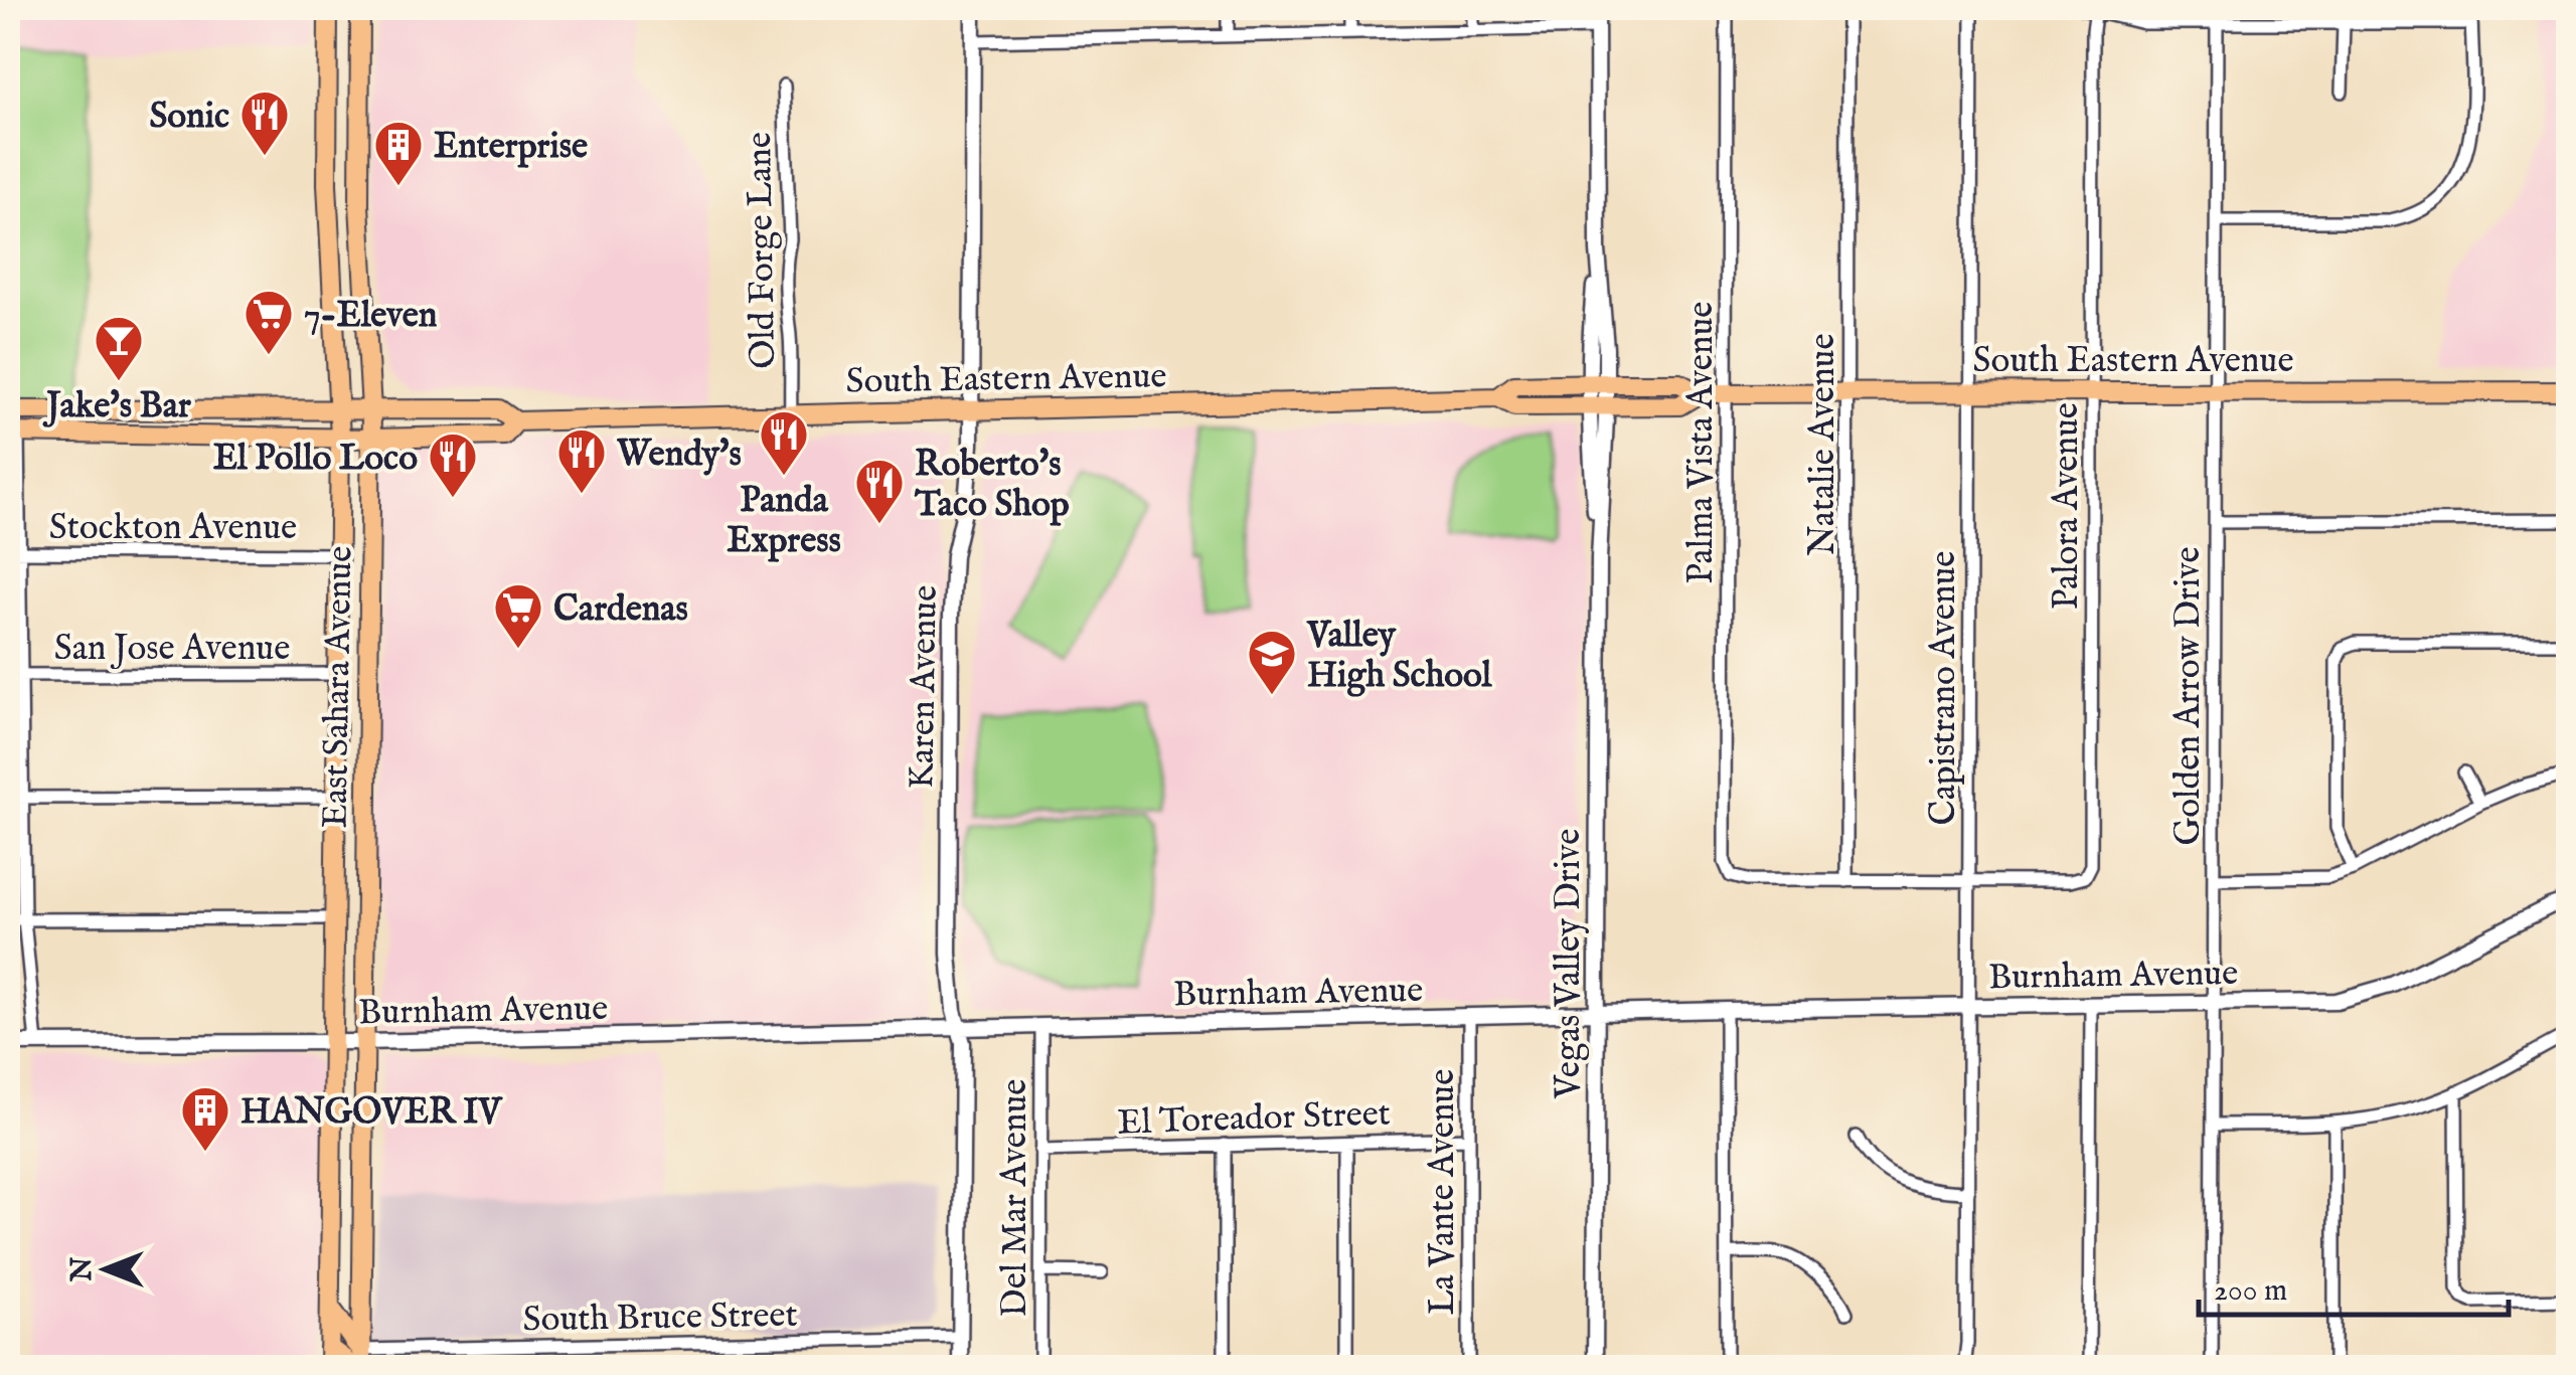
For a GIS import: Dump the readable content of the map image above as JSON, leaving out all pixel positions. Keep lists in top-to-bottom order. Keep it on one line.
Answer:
{"streets":{"main road":["South Eastern Avenue","East Sahara Avenue"],"street":["Old Forge Lane","Palma Vista Avenue","Natalie Avenue","Palora Avenue","Stockton Avenue","San Jose Avenue","Karen Avenue","Capistrano Avenue","Golden Arrow Drive","Vegas Valley Drive","Burnham Avenue","El Toreador Street","La Vante Avenue","Del Mar Avenue","South Bruce Street"]},"crossings":[["Old Forge Lane","South Eastern Avenue"],["South Eastern Avenue","Palma Vista Avenue"],["South Eastern Avenue","Natalie Avenue"],["South Eastern Avenue","Palora Avenue"],["South Eastern Avenue","East Sahara Avenue"],["South Eastern Avenue","Karen Avenue"],["South Eastern Avenue","Capistrano Avenue"],["South Eastern Avenue","Golden Arrow Drive"],["South Eastern Avenue","Vegas Valley Drive"],["Palma Vista Avenue","Natalie Avenue"],["Palora Avenue","Capistrano Avenue"],["Stockton Avenue","East Sahara Avenue"],["San Jose Avenue","East Sahara Avenue"],["East Sahara Avenue","Burnham Avenue"],["East Sahara Avenue","South Bruce Street"],["Karen Avenue","Burnham Avenue"],["Karen Avenue","South Bruce Street"],["Capistrano Avenue","Burnham Avenue"],["Golden Arrow Drive","Burnham Avenue"],["Vegas Valley Drive","Burnham Avenue"],["Burnham Avenue","La Vante Avenue"],["Burnham Avenue","Del Mar Avenue"],["El Toreador Street","La Vante Avenue"],["El Toreador Street","Del Mar Avenue"]],"places":{"restaurant":["Sonic","Panda Express","Wendy's","El Pollo Loco","Roberto's Taco Shop"],"building":["Enterprise","HANGOVER IV"],"supermarket":["7-Eleven","Cardenas"],"bar":["Jake's Bar"],"school or university":["Valley High School"]},"scale_bar":"200 m","north":"left"}
